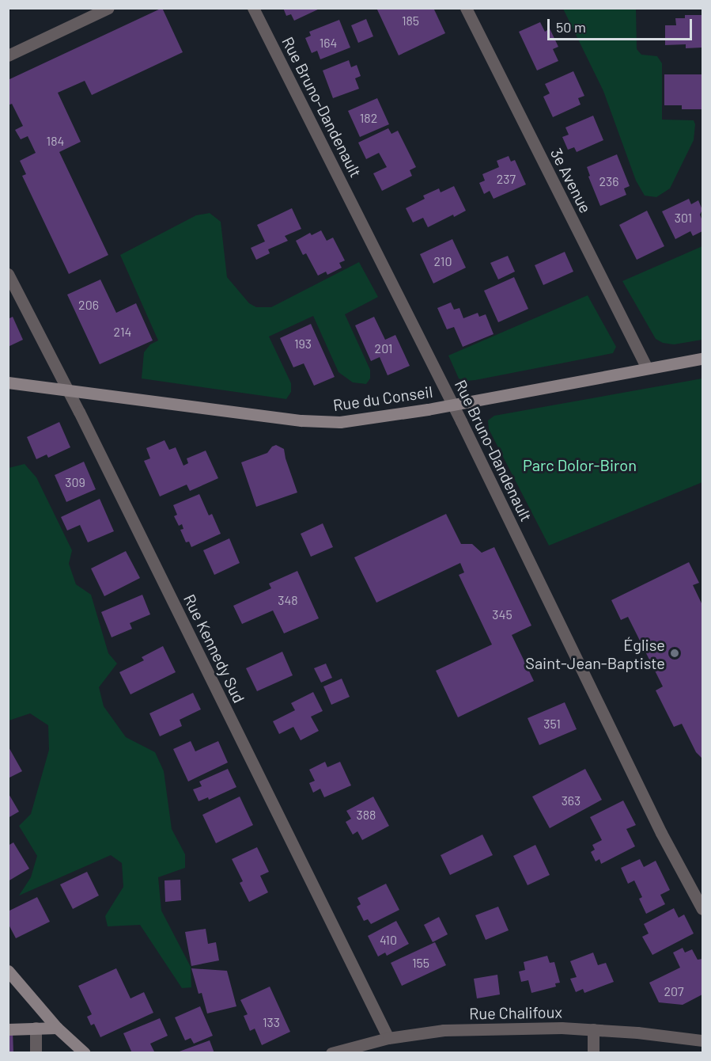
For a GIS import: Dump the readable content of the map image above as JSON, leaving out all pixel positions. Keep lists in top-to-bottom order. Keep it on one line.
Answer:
{"streets":{"street":["Rue Bruno-Dandenault","3e Avenue","Rue du Conseil","Rue Kennedy Sud","Rue Chalifoux"]},"crossings":[["Rue Bruno-Dandenault","Rue du Conseil"],["3e Avenue","Rue du Conseil"],["Rue du Conseil","Rue Kennedy Sud"],["Rue Kennedy Sud","Rue Chalifoux"]],"parks":["Parc Dolor-Biron"],"places":["Église Saint-Jean-Baptiste"],"house_numbers":["185","164","182","184","237","236","301","210","206","214","193","201","309","348","345","351","363","388","410","155","207","133"],"scale_bar":"50 m"}
